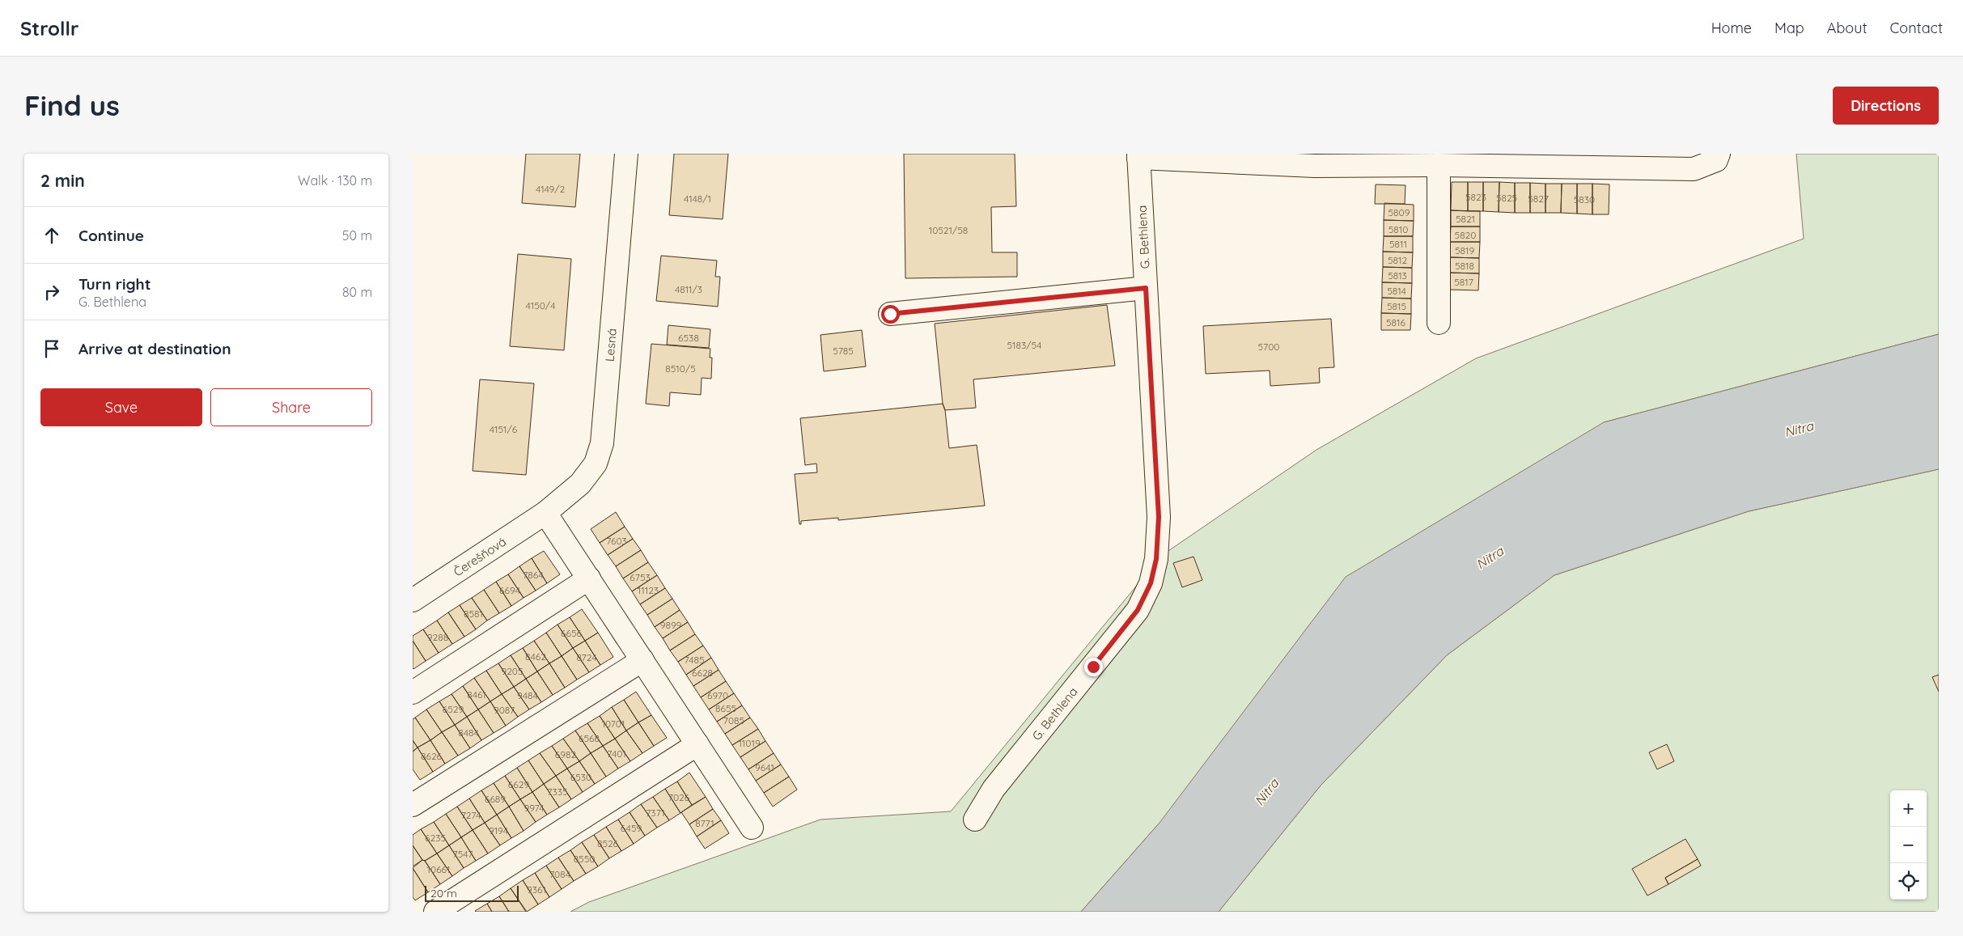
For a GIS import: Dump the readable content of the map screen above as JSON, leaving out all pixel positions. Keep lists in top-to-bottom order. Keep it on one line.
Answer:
{"streets":{"street":["G. Bethlena","Lesná","Čerešňová"]},"crossings":[["Lesná","Čerešňová"]],"water":["Nitra"],"house_numbers":["4149/2","5823","5825","4148/1","5827","5830","5809","5821","5810","10521/58","5820","5811","5819","5812","5818","5813","5817","4811/3","5814","4150/4","5815","5816","6538","5183/54","5700","5785","8510/5","4151/6","7603","7864","6753","6694","11123","8581","9899","6656","9288","8462","8724","7485","9205","6628","8461","9484","6970","8655","6529","9087","7085","10701","8484","6568","11019","7401","6982","8626","9641","6530","6629","7335","7026","6689","9974","7371","7274","8771","6459","9194","6235","8526","7547","8550","10661","7084","9361"],"scale_bar":"20 m","page":{"header":"Strollr","nav":["Home","Map","About","Contact"],"buttons":["Directions",["Save","Share"]],"title":"Find us","heading":["2 min","Walk · 130 m"],"list":[["Continue","50 m"],["Turn right","G. Bethlena","80 m"],"Arrive at destination"],"map_buttons":["+","−"],"scale":"20 m"}}
